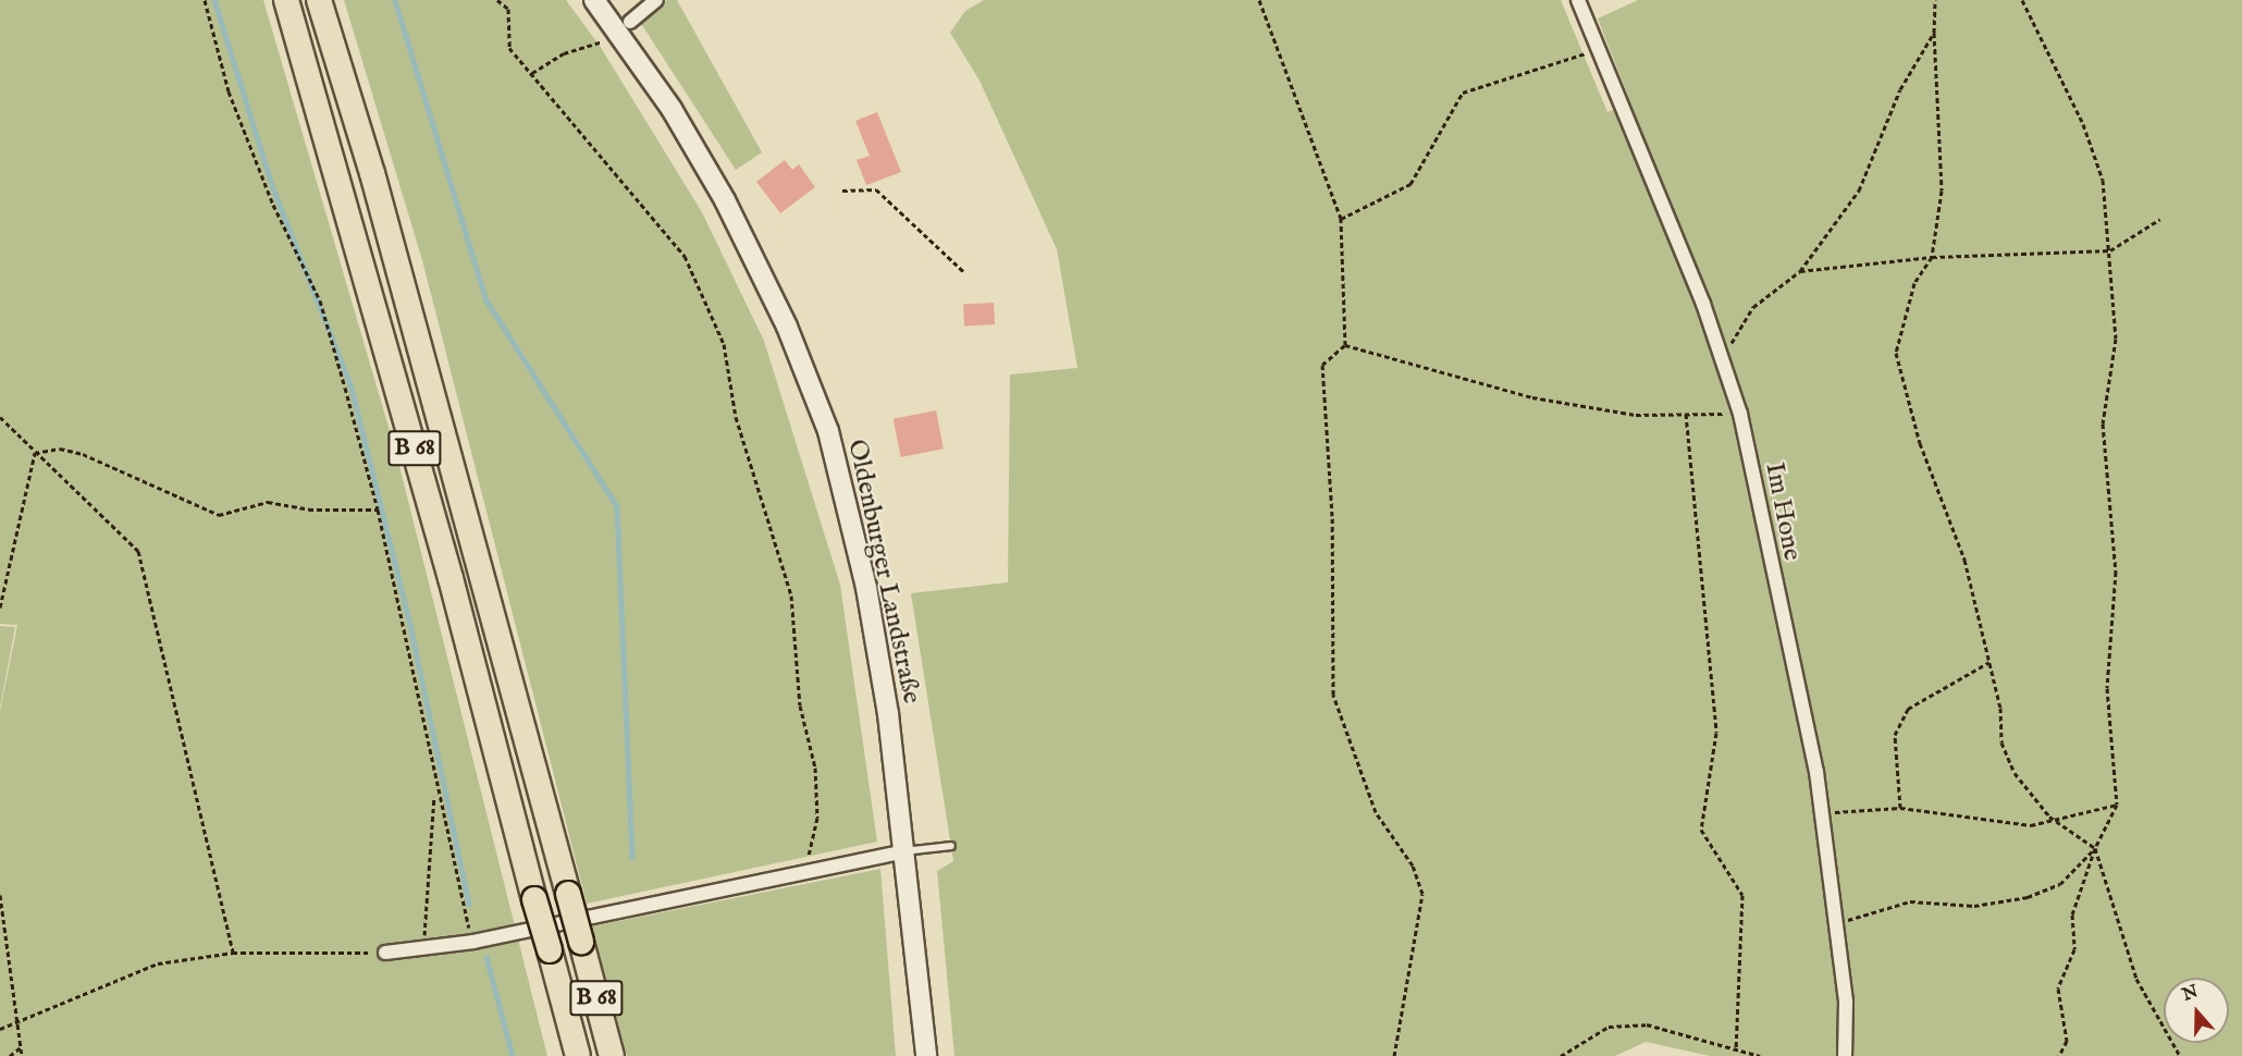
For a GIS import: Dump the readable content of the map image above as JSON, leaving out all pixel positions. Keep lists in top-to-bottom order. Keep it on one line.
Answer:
{"streets":{"highway":["B 68"],"street":["Im Hone","Oldenburger Landstraße"]},"north":"top"}
